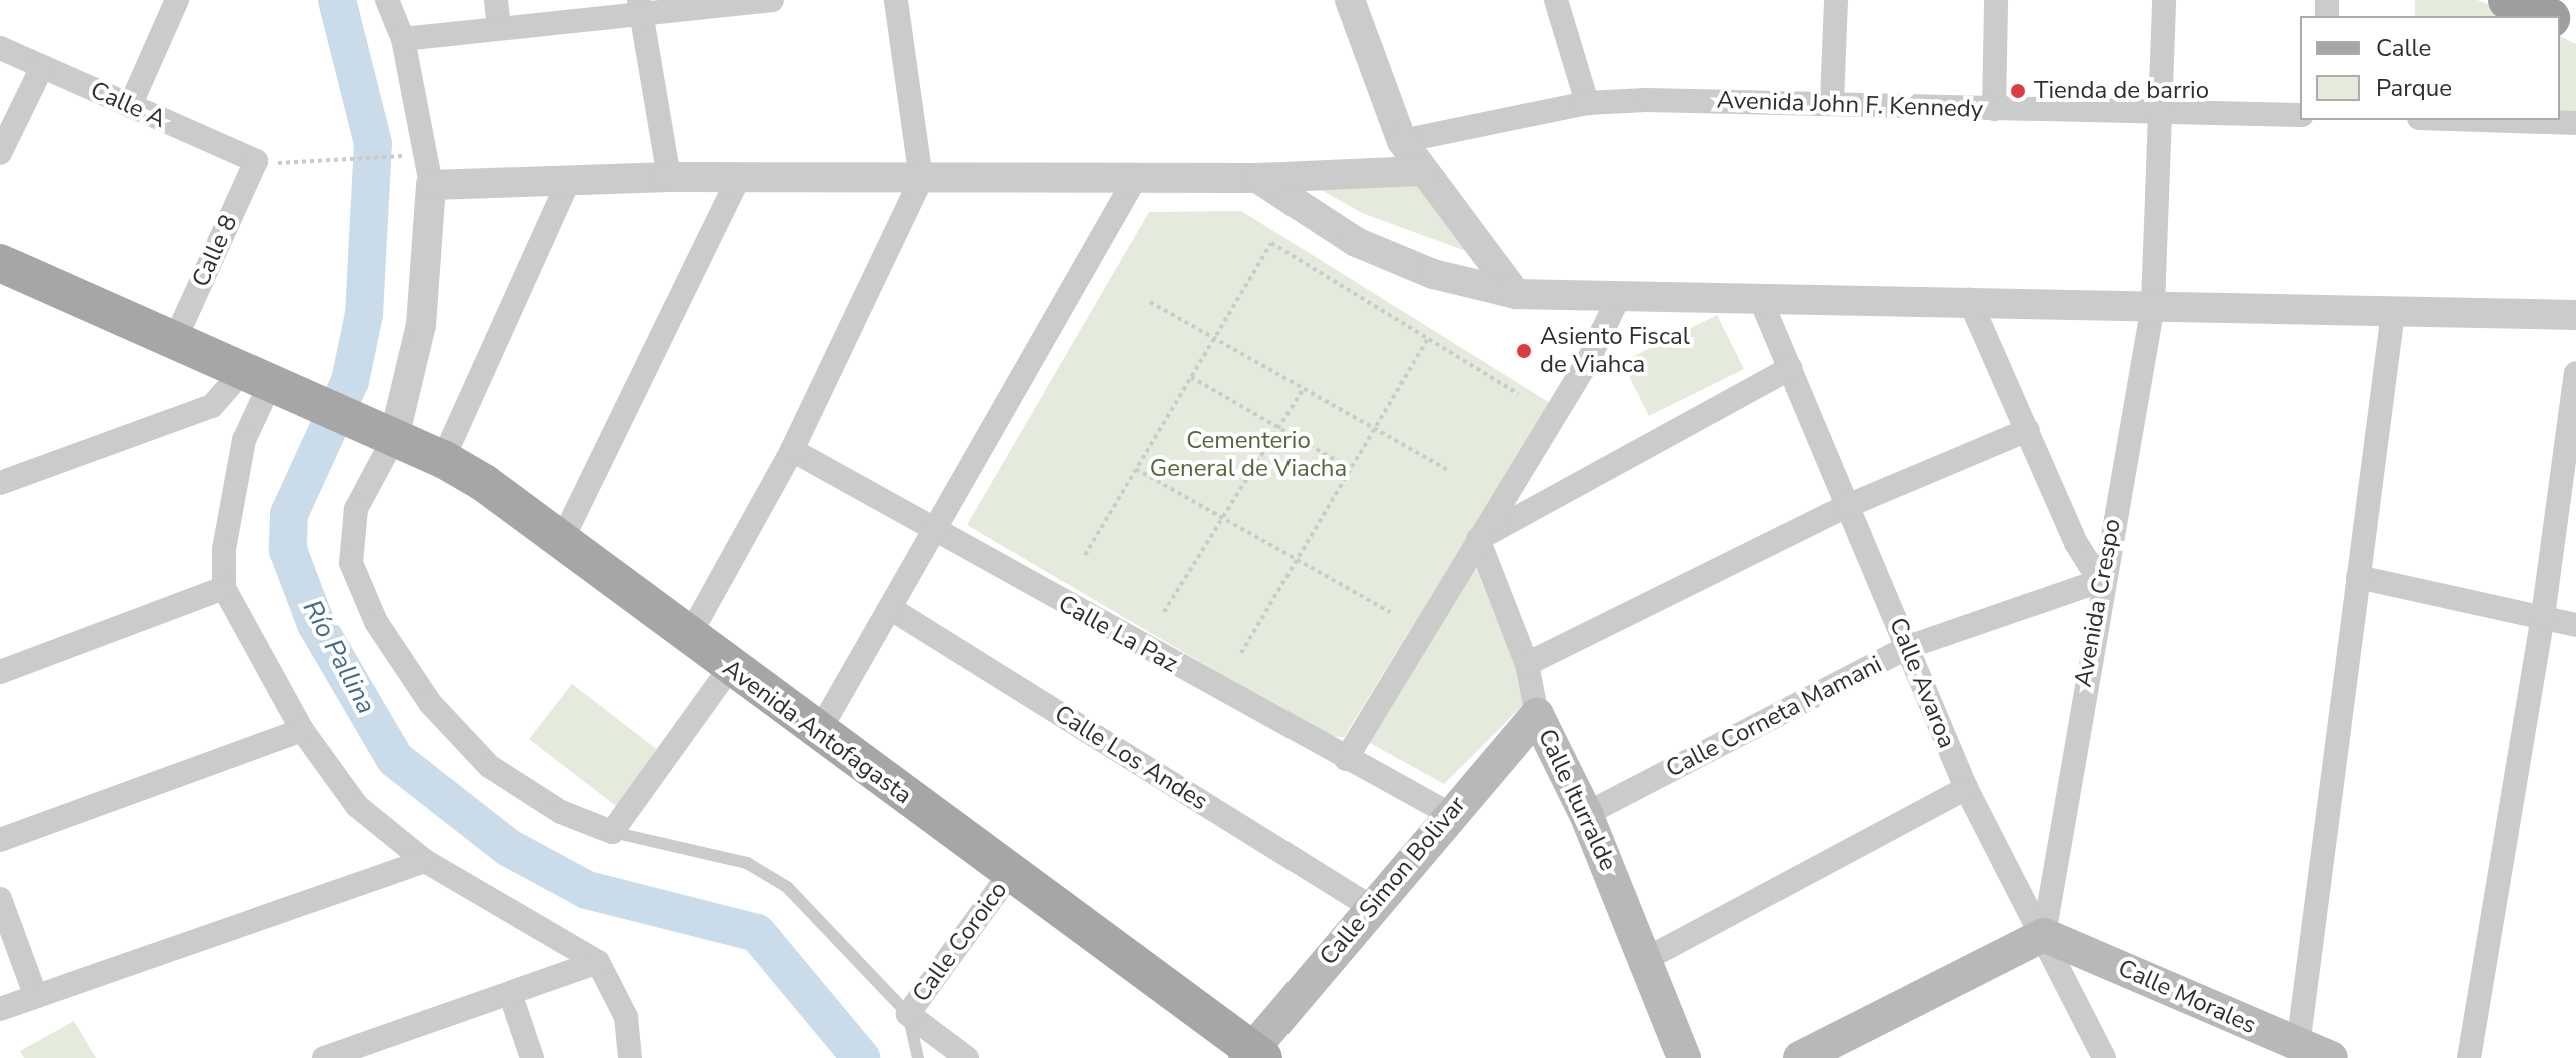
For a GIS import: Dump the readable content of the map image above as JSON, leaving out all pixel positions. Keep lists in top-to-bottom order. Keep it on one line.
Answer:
{"streets":{"main road":["Avenida Antofagasta","Calle Iturralde","Calle Simon Bolivar","Calle Morales"],"street":["Calle A","Avenida John F. Kennedy","Calle 8","Avenida Crespo","Calle La Paz","Calle Avaroa","Calle Corneta Mamani","Calle Los Andes","Calle Coroico"]},"crossings":[["Calle A","Calle 8"],["Avenida John F. Kennedy","Avenida Crespo"],["Calle 8","Avenida Antofagasta"],["Avenida Crespo","Calle Avaroa"],["Avenida Crespo","Calle Corneta Mamani"],["Avenida Crespo","Calle Morales"],["Calle La Paz","Calle Simon Bolivar"],["Calle Avaroa","Calle Corneta Mamani"],["Calle Avaroa","Calle Morales"],["Calle Corneta Mamani","Calle Iturralde"],["Avenida Antofagasta","Calle Simon Bolivar"],["Avenida Antofagasta","Calle Coroico"],["Calle Los Andes","Calle Simon Bolivar"],["Calle Iturralde","Calle Simon Bolivar"]],"water":["Río Pallina"],"parks":["Cementerio General de Viacha"],"places":["Tienda de barrio","Asiento Fiscal de Viahca"],"legend":["Calle","Parque"]}
